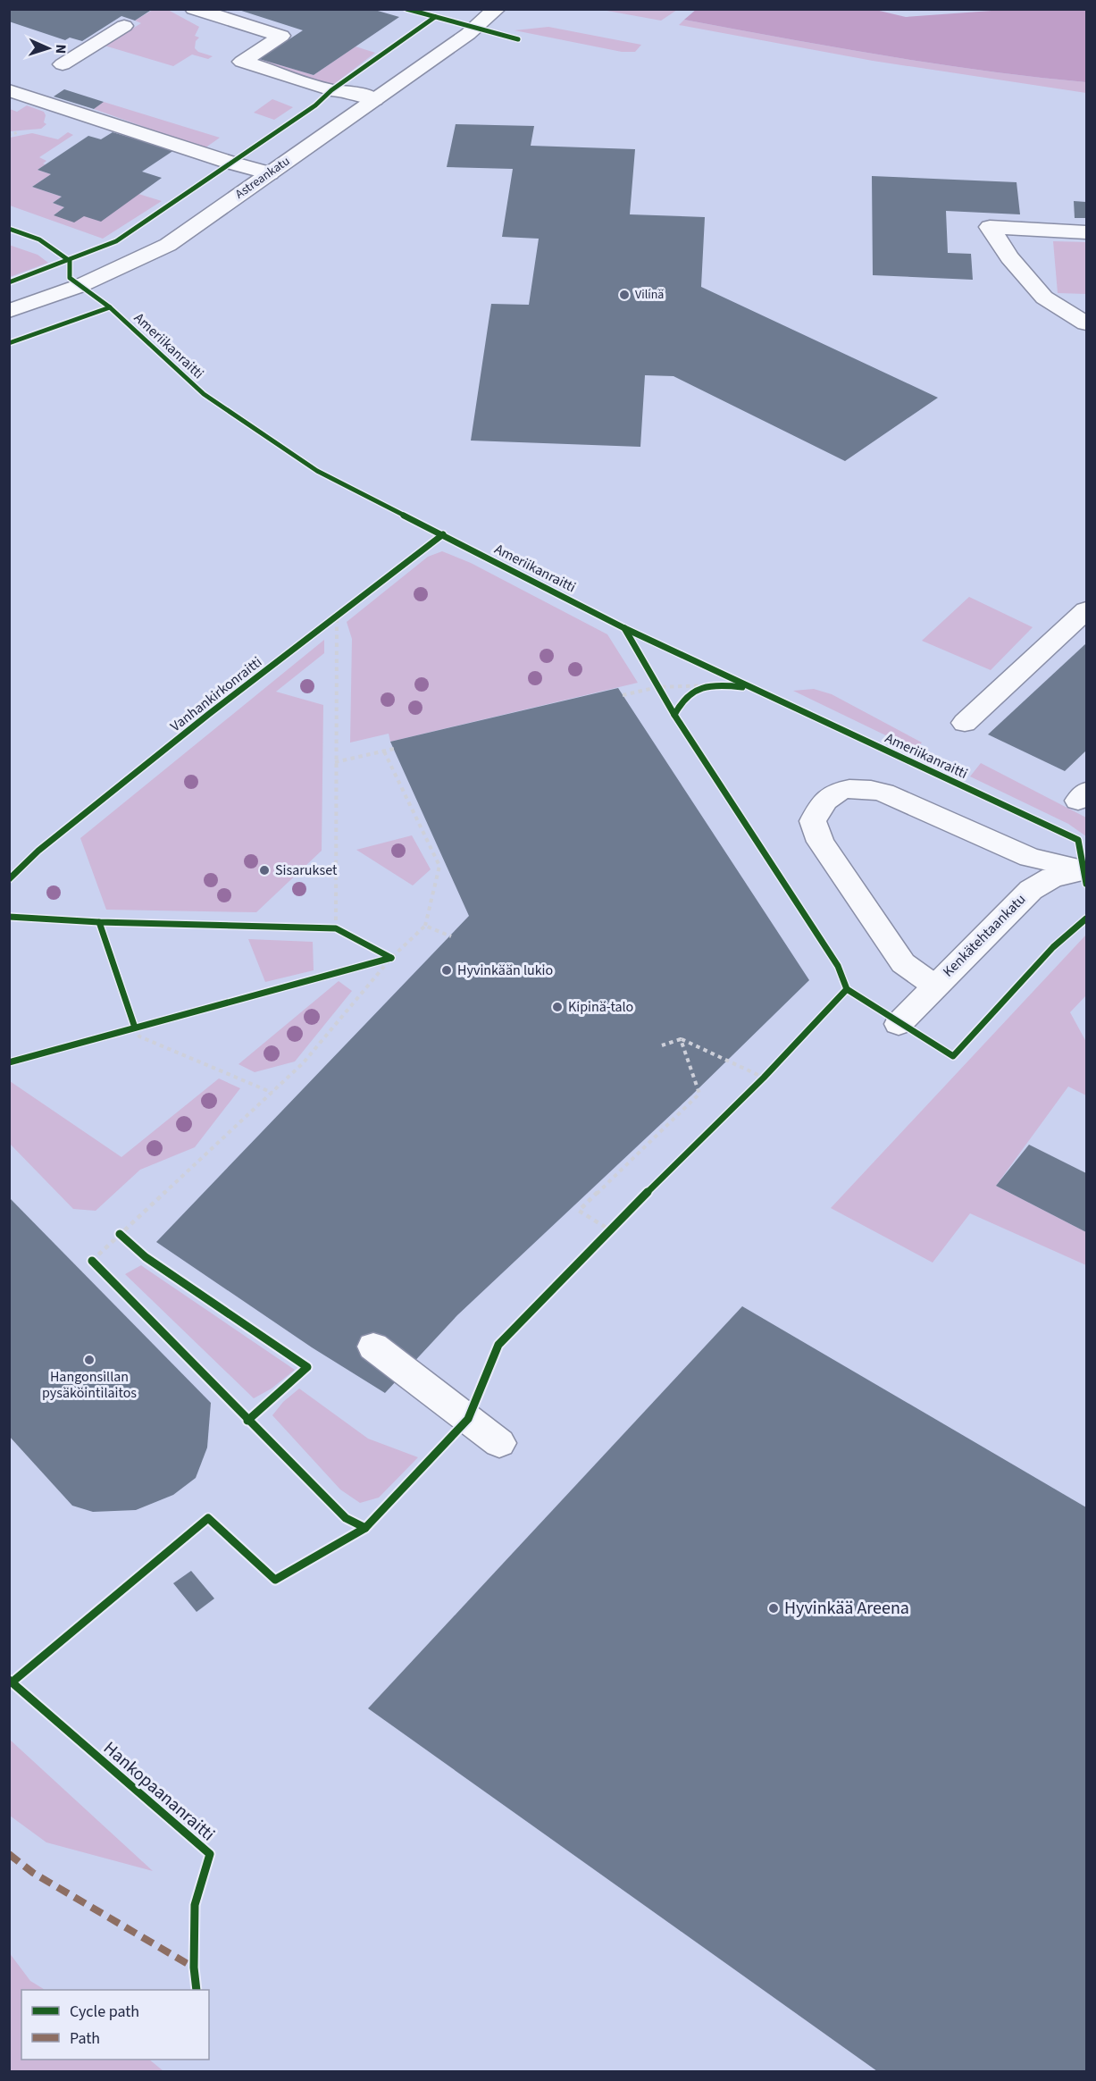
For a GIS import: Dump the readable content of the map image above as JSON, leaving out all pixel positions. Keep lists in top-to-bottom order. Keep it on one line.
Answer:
{"streets":{"street":["Astreankatu","Kenkätehtaankatu"],"cycle path":["Ameriikanraitti","Vanhankirkonraitti","Hankopaananraitti"]},"places":["Vilinä","Sisarukset","Hyvinkään lukio","Kipinä-talo","Hangonsillan pysäköintilaitos","Hyvinkää Areena"],"legend":["Cycle path","Path"],"north":"right"}
